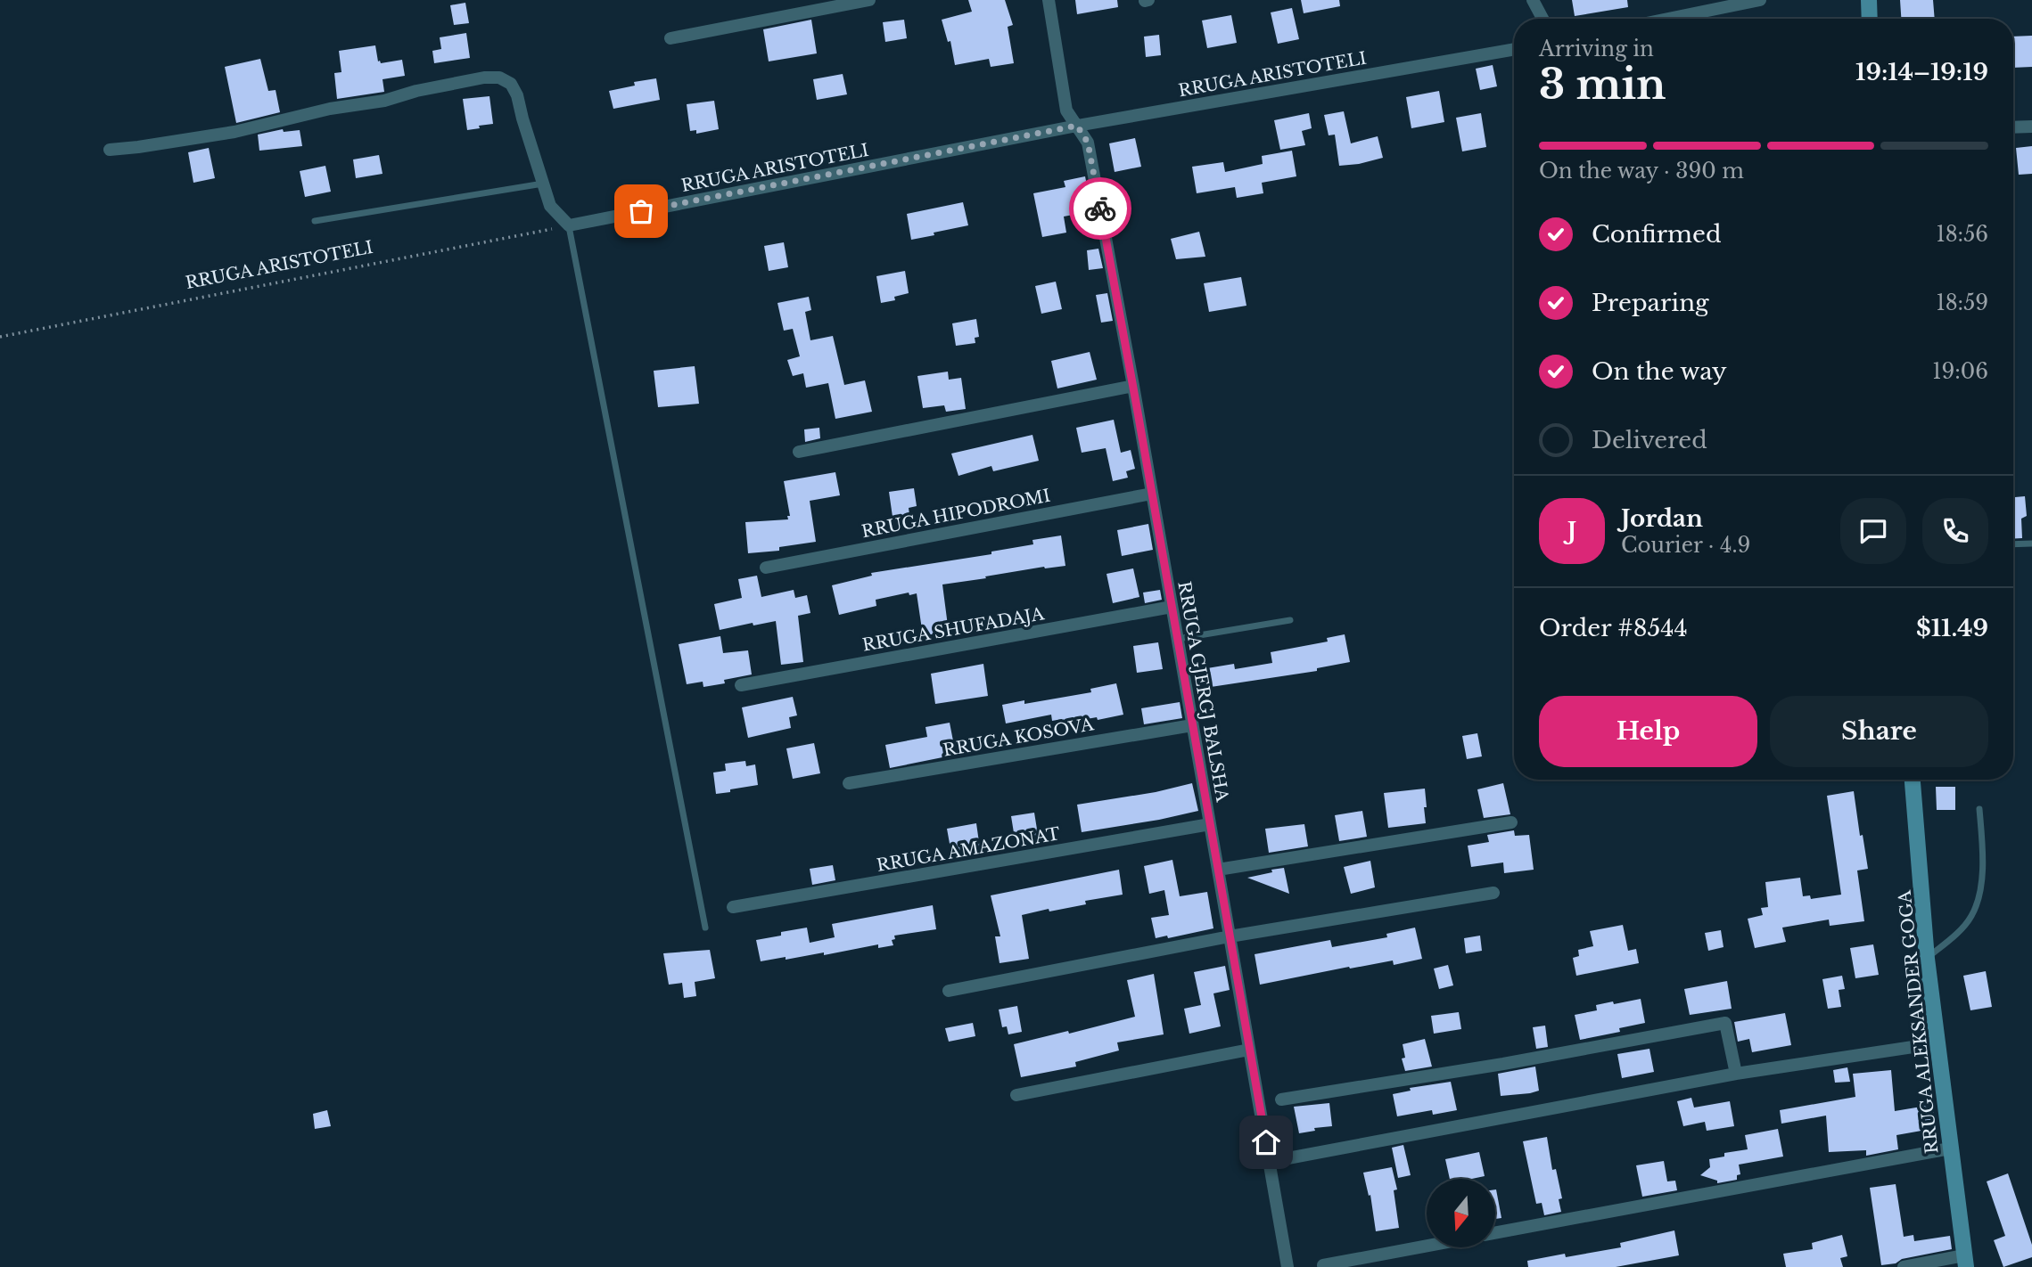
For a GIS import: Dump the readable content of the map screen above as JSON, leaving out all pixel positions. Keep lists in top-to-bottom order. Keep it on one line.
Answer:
{"streets":{"main road":["RRUGA ALEKSANDER GOGA"],"street":["RRUGA ARISTOTELI","RRUGA HIPODROMI","RRUGA SHUFADAJA","RRUGA GJERGJ BALSHA","RRUGA KOSOVA","RRUGA AMAZONAT"]},"crossings":[["RRUGA ARISTOTELI","RRUGA GJERGJ BALSHA"],["RRUGA HIPODROMI","RRUGA GJERGJ BALSHA"],["RRUGA SHUFADAJA","RRUGA GJERGJ BALSHA"],["RRUGA GJERGJ BALSHA","RRUGA KOSOVA"],["RRUGA GJERGJ BALSHA","RRUGA AMAZONAT"]],"north":"bottom","page":{"heading":["3 min","Arriving in","19:14–19:19"],"panel":["Jordan","Courier · 4.9","Order #8544","$11.49"],"bar":"On the way · 390 m","list":[["Confirmed","18:56"],["Preparing","18:59"],["On the way","19:06"],"Delivered"],"round":"J","buttons":["Help","Share"]}}
